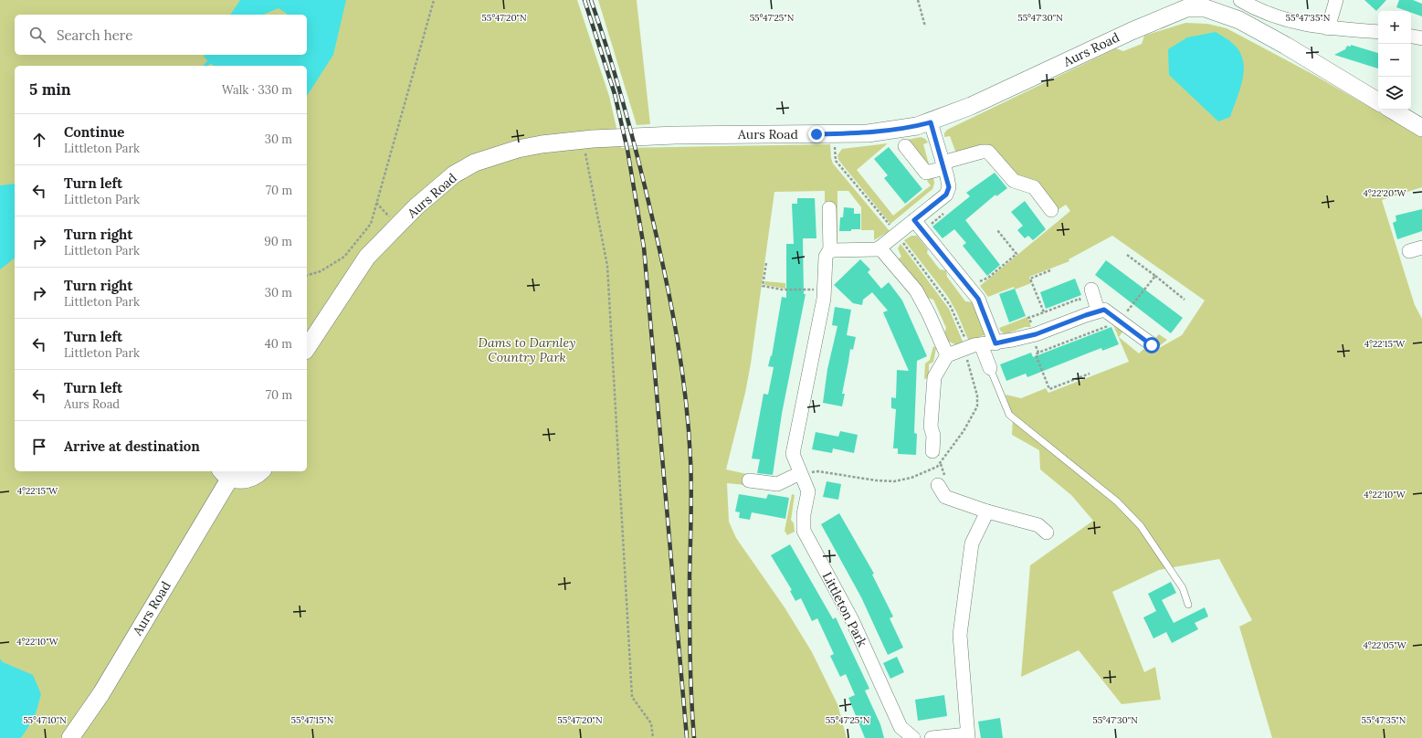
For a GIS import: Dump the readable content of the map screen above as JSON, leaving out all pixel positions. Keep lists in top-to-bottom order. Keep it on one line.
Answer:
{"streets":{"street":["Aurs Road","Littleton Park"]},"parks":["Dams to Darnley Country Park"],"page":{"map_buttons":["+","−"],"search":"Search here","heading":["5 min","Walk · 330 m"],"list":[["Continue","Littleton Park","30 m"],["Turn left","Littleton Park","70 m"],["Turn right","Littleton Park","90 m"],["Turn right","Littleton Park","30 m"],["Turn left","Littleton Park","40 m"],["Turn left","Aurs Road","70 m"],"Arrive at destination"]},"coordinates":["55°47'20\"N","55°47'25\"N","55°47'30\"N","55°47'35\"N","4°22'20\"W","4°22'15\"W","4°22'10\"W","4°22'05\"W","55°47'10\"N","55°47'15\"N"]}
